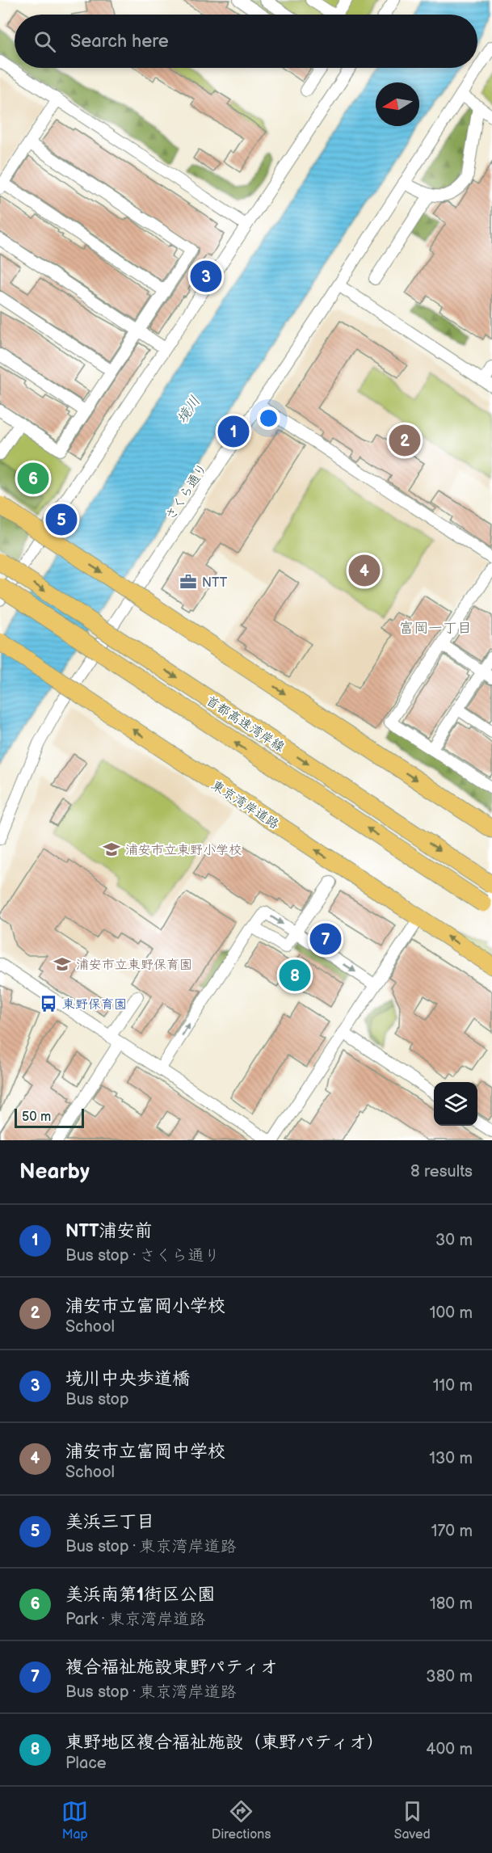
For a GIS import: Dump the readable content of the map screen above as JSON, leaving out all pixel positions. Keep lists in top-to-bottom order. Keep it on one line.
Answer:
{"streets":{"highway":["首都高速湾岸線","東京湾岸道路"],"street":["さくら通り"]},"districts":["富岡一丁目"],"water":["境川"],"places":{"office":["NTT"],"school or university":["浦安市立東野小学校","浦安市立東野保育園"],"bus stop":["東野保育園"]},"scale_bar":"50 m","north":"left","page":{"search":"Search here","pins":["3","1","2","6","5","4","7","8"],"scale":"50 m","heading":["Nearby","8 results"],"list":[{"mark":"1","name":"NTT浦安前","note":"Bus stop · さくら通り","value":"30 m"},{"mark":"2","name":"浦安市立富岡小学校","note":"School","value":"100 m"},{"mark":"3","name":"境川中央歩道橋","note":"Bus stop","value":"110 m"},{"mark":"4","name":"浦安市立富岡中学校","note":"School","value":"130 m"},{"mark":"5","name":"美浜三丁目","note":"Bus stop · 東京湾岸道路","value":"170 m"},{"mark":"6","name":"美浜南第1街区公園","note":"Park · 東京湾岸道路","value":"180 m"},{"mark":"7","name":"複合福祉施設東野パティオ","note":"Bus stop · 東京湾岸道路","value":"380 m"},{"mark":"8","name":"東野地区複合福祉施設（東野パティオ）","note":"Place","value":"400 m"}],"nav":["Map","Directions","Saved"]}}
